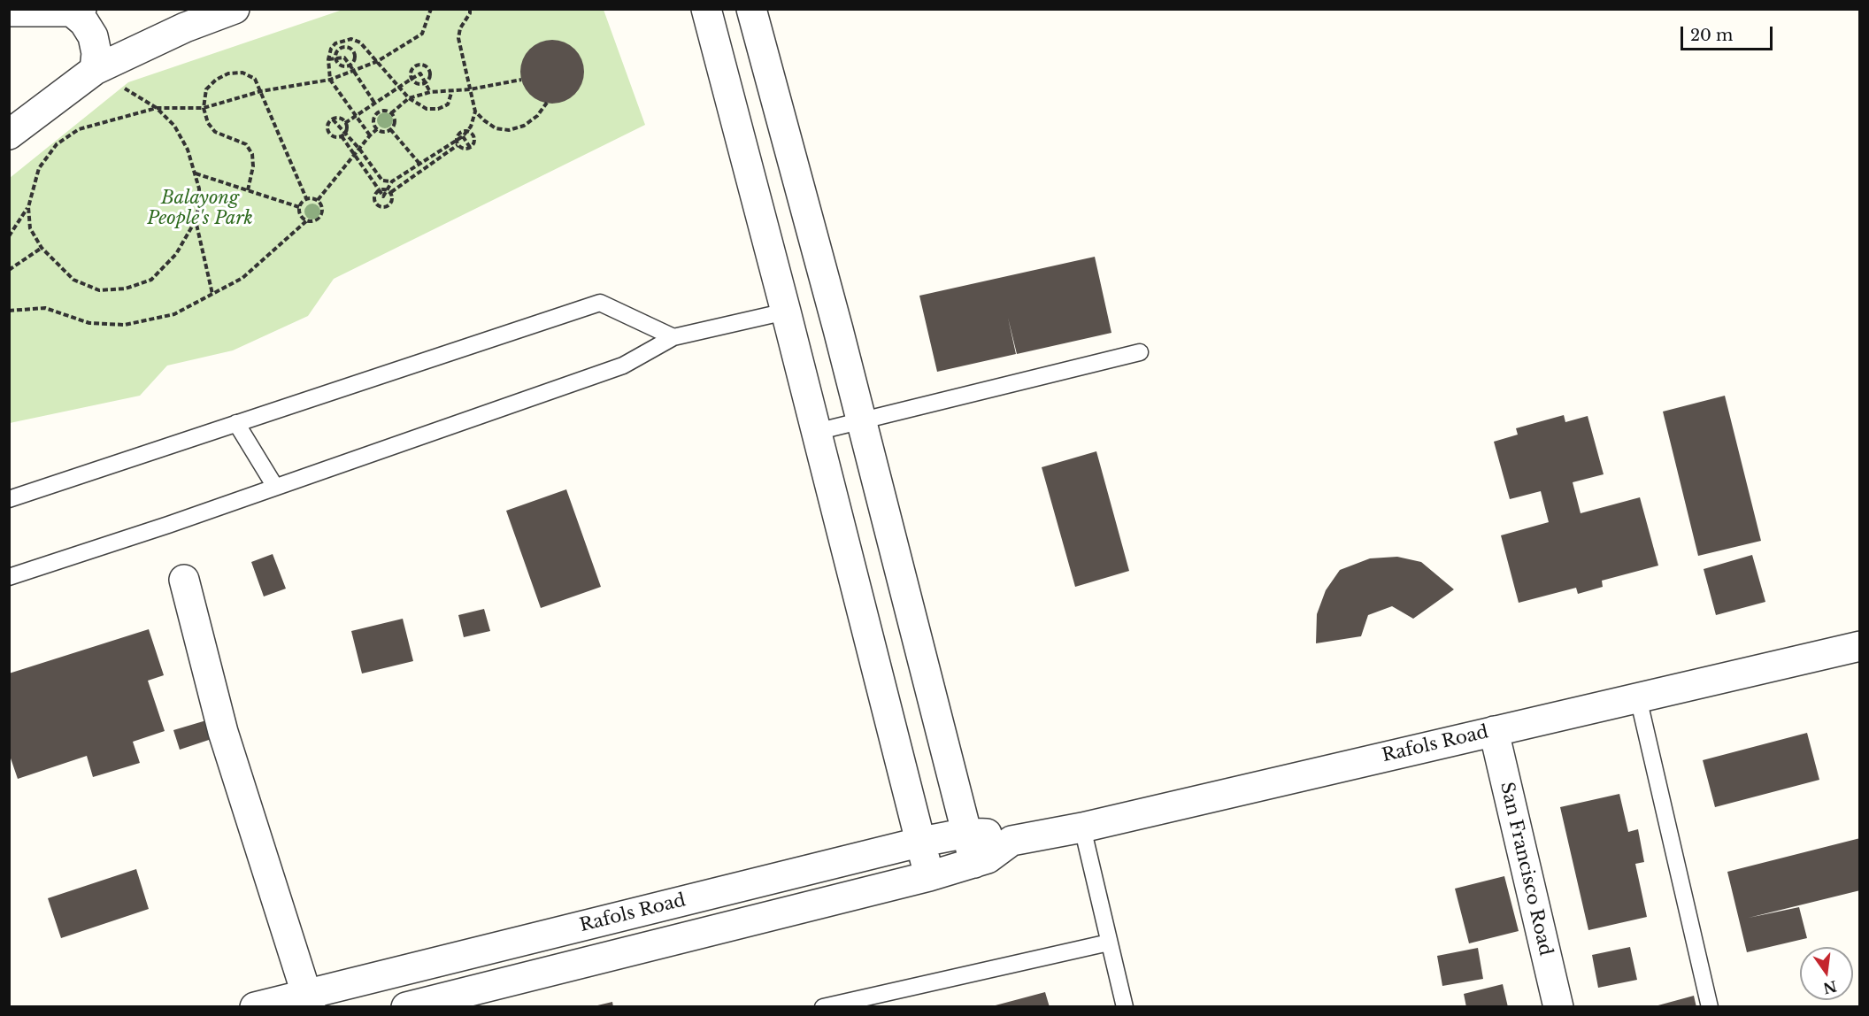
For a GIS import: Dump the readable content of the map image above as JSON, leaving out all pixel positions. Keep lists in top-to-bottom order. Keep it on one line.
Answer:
{"streets":{"street":["Rafols Road","San Francisco Road"]},"crossings":[["Rafols Road","San Francisco Road"]],"parks":["Balayong People's Park"],"scale_bar":"20 m","north":"bottom"}
